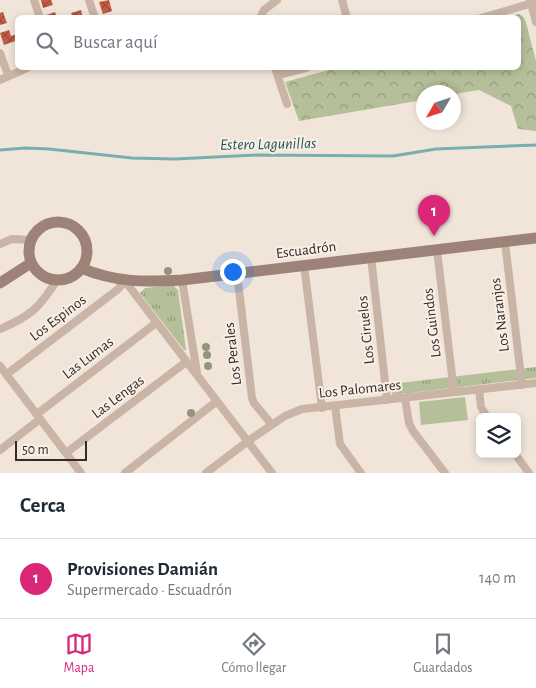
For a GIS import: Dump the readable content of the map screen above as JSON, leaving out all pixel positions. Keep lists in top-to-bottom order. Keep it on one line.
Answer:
{"streets":{"street":["Escuadrón","Los Naranjos","Los Espinos","Los Guindos","Los Ciruelos","Los Perales","Las Lumas","Los Palomares","Las Lengas"]},"crossings":[["Escuadrón","Los Naranjos"],["Escuadrón","Los Espinos"],["Escuadrón","Los Guindos"],["Escuadrón","Los Ciruelos"],["Escuadrón","Los Perales"],["Los Naranjos","Los Palomares"],["Los Guindos","Los Palomares"],["Los Ciruelos","Los Palomares"],["Los Perales","Los Palomares"]],"water":["Estero Lagunillas"],"scale_bar":"50 m","north":"bottom left","page":{"search":"Buscar aquí","pins":"1","scale":"50 m","heading":"Cerca","list":[{"mark":"1","name":"Provisiones Damián","note":"Supermercado · Escuadrón","value":"140 m"}],"nav":["Mapa","Cómo llegar","Guardados"]}}
